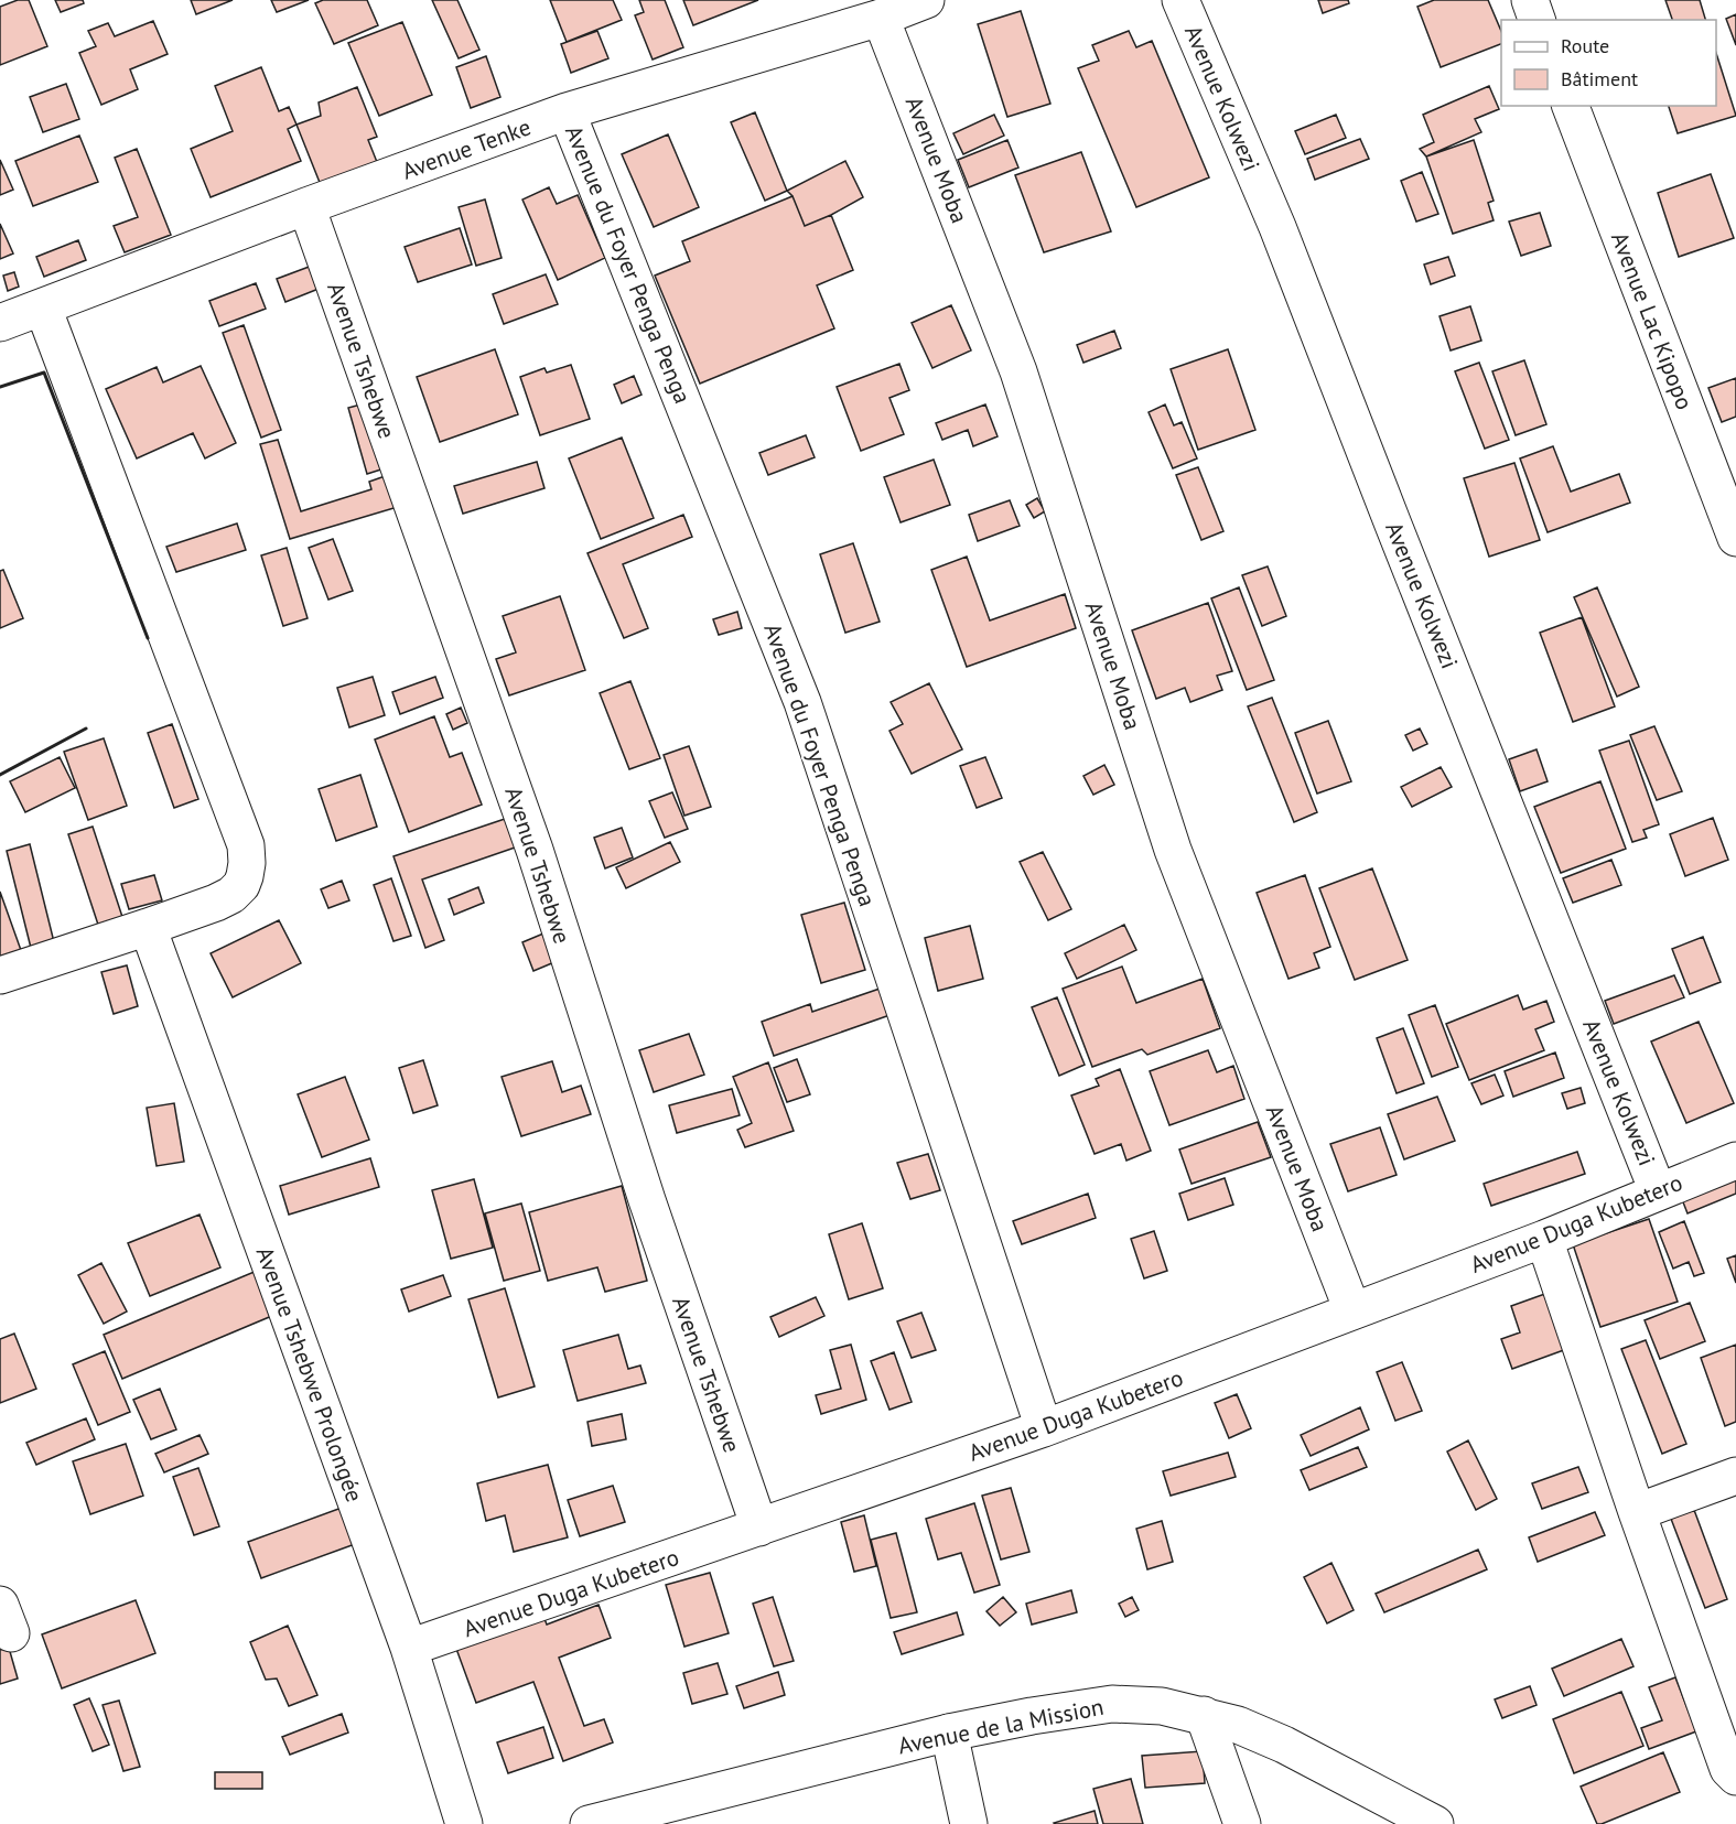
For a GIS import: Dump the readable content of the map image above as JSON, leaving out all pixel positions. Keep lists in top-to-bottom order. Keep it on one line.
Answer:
{"streets":{"street":["Avenue Kolwezi","Avenue Tenke","Avenue Moba","Avenue du Foyer Penga Penga","Avenue Lac Kipopo","Avenue Tshebwe","Avenue Duga Kubetero","Avenue Tshebwe Prolongée","Avenue de la Mission"]},"crossings":[["Avenue Kolwezi","Avenue Duga Kubetero"],["Avenue Tenke","Avenue Moba"],["Avenue Tenke","Avenue du Foyer Penga Penga"],["Avenue Tenke","Avenue Tshebwe"],["Avenue Moba","Avenue Duga Kubetero"],["Avenue du Foyer Penga Penga","Avenue Duga Kubetero"],["Avenue Tshebwe","Avenue Duga Kubetero"],["Avenue Duga Kubetero","Avenue Tshebwe Prolongée"]],"legend":["Route","Bâtiment"]}
